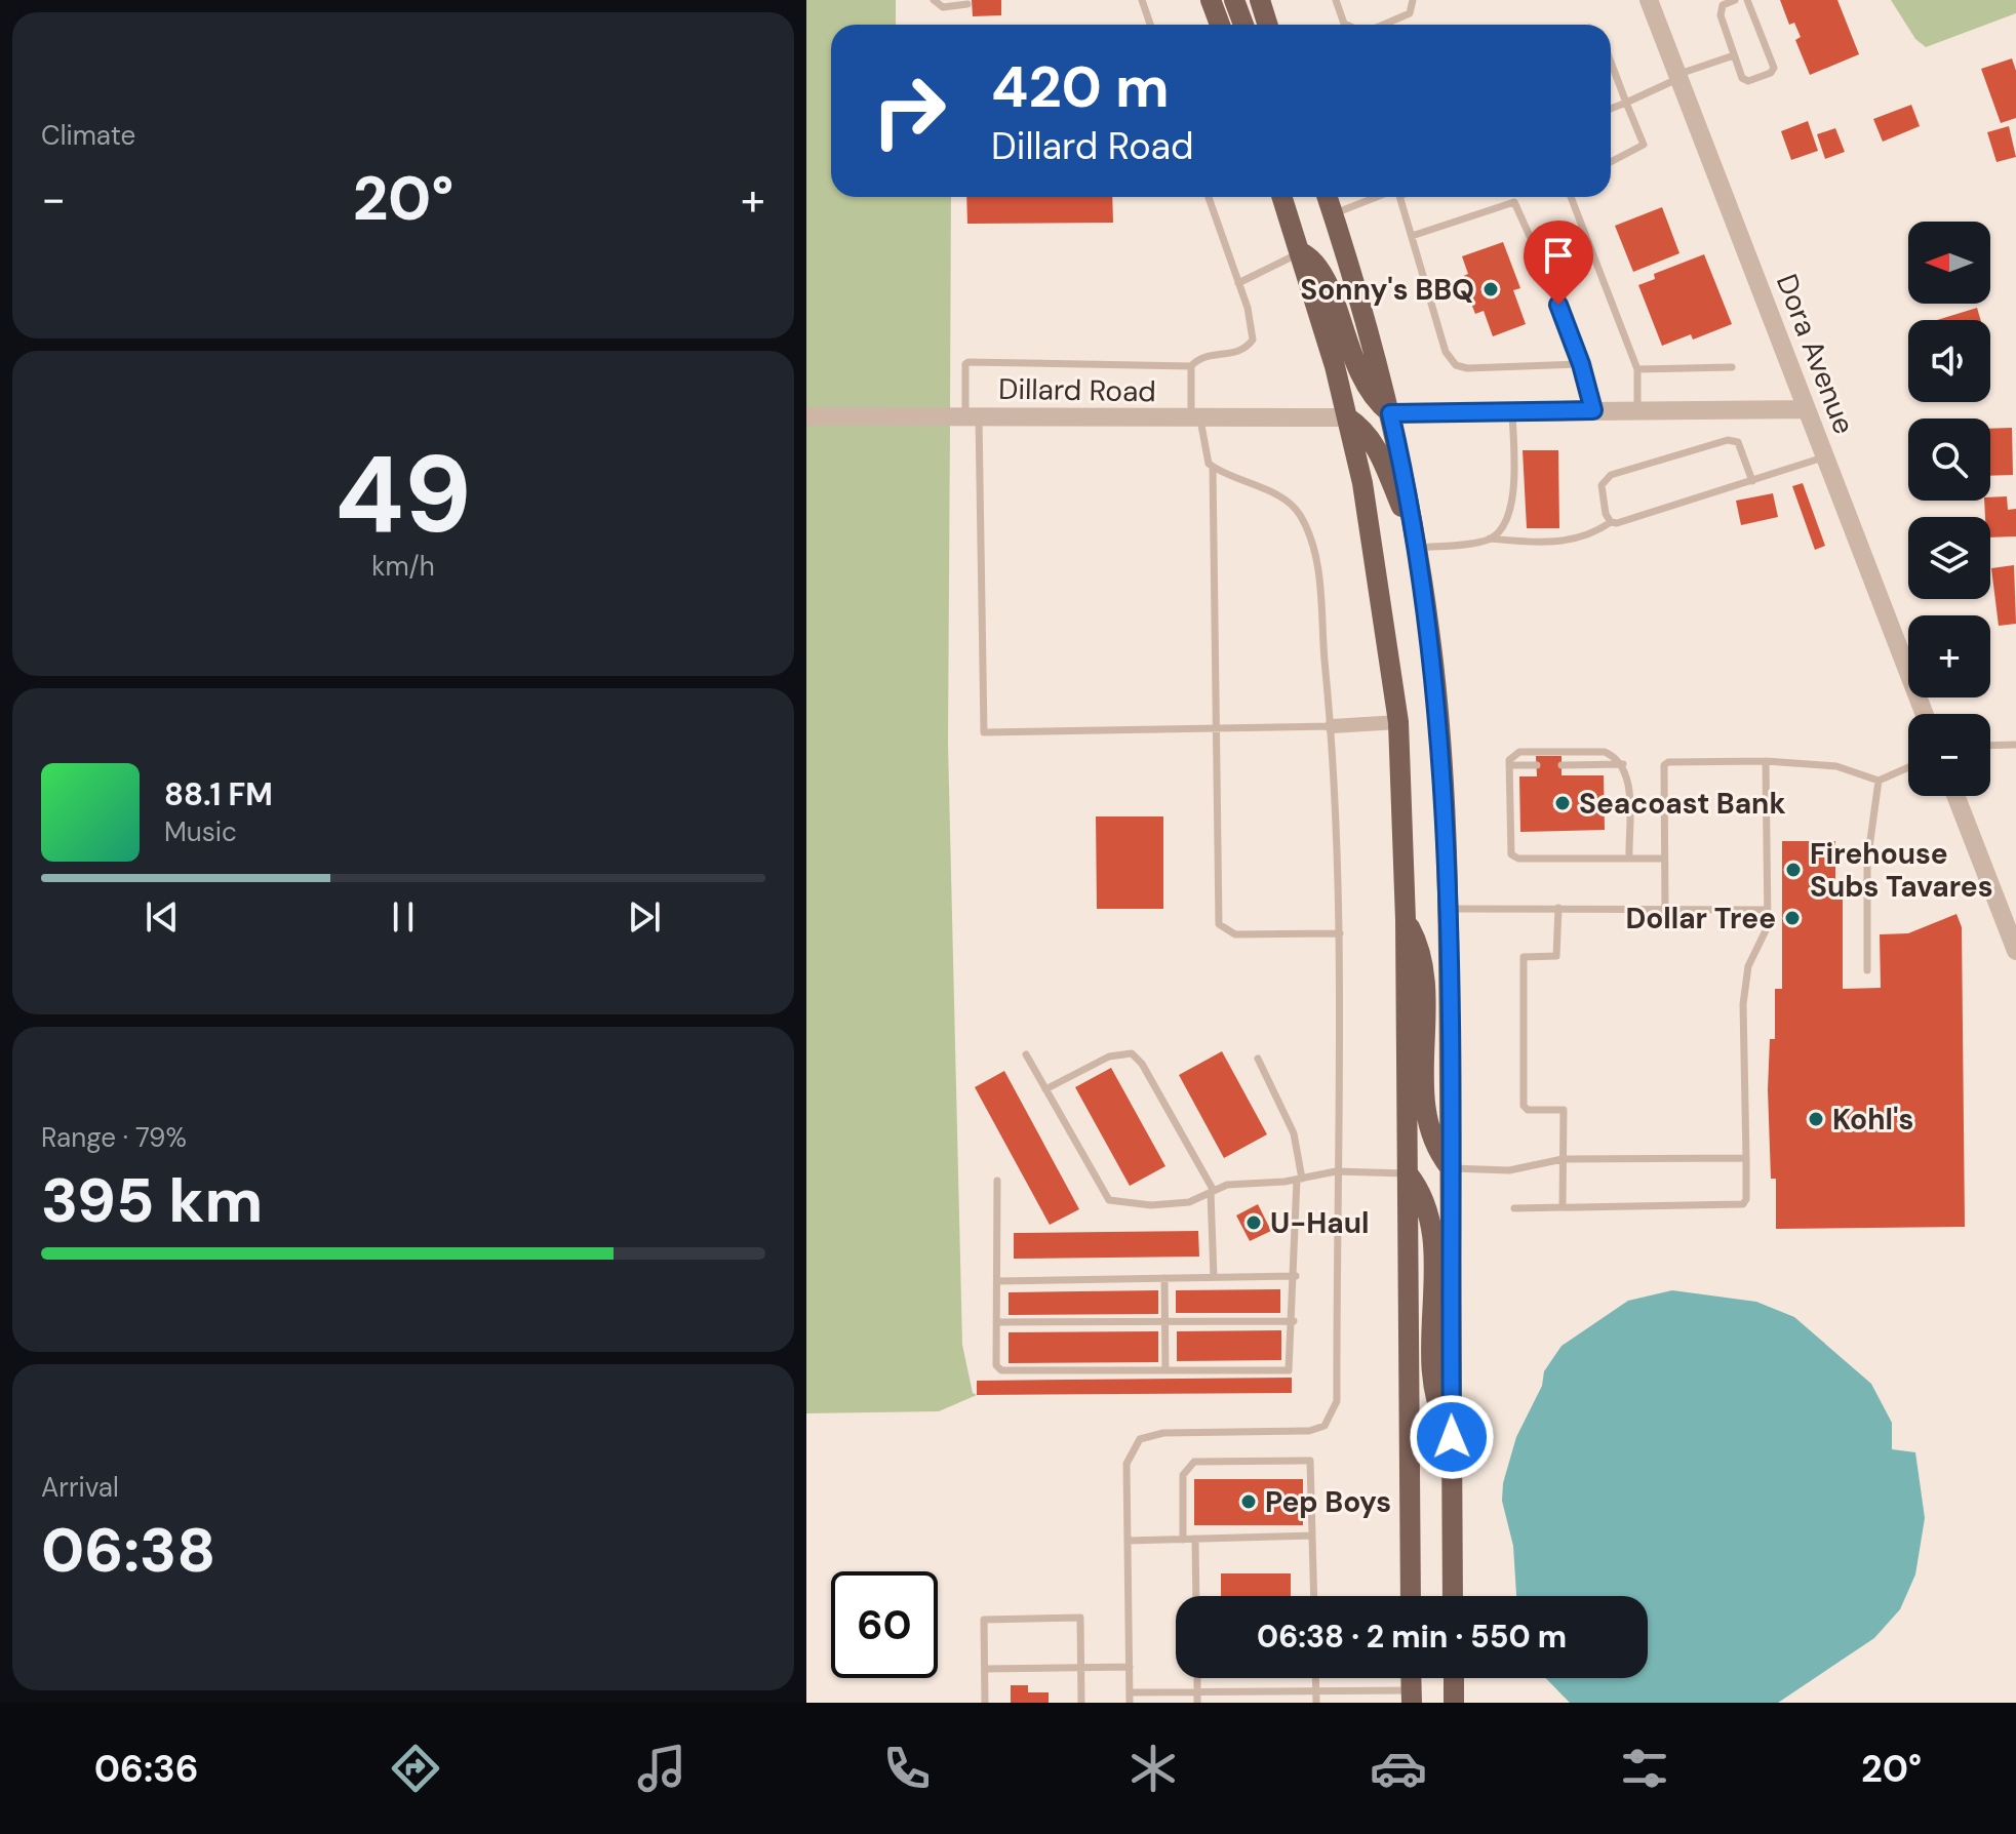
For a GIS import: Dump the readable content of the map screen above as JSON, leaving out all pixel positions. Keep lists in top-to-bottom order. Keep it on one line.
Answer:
{"streets":{"street":["Dora Avenue","Dillard Road"]},"places":["Sonny's BBQ","Seacoast Bank","Firehouse Subs Tavares","Dollar Tree","Kohl's","U-Haul","Pep Boys"],"north":"left","page":{"tile":["Climate",["49","km/h"],["Range · 79%","395 km"],["Arrival","06:38"]],"turn":["420 m","Dillard Road"],"heat":["−","20°","+"],"map_buttons":["+","−"],"song":["88.1 FM","Music"],"limit":"60","trip":"06:38 · 2 min · 550 m","tabs":["06:36","20°"]}}
